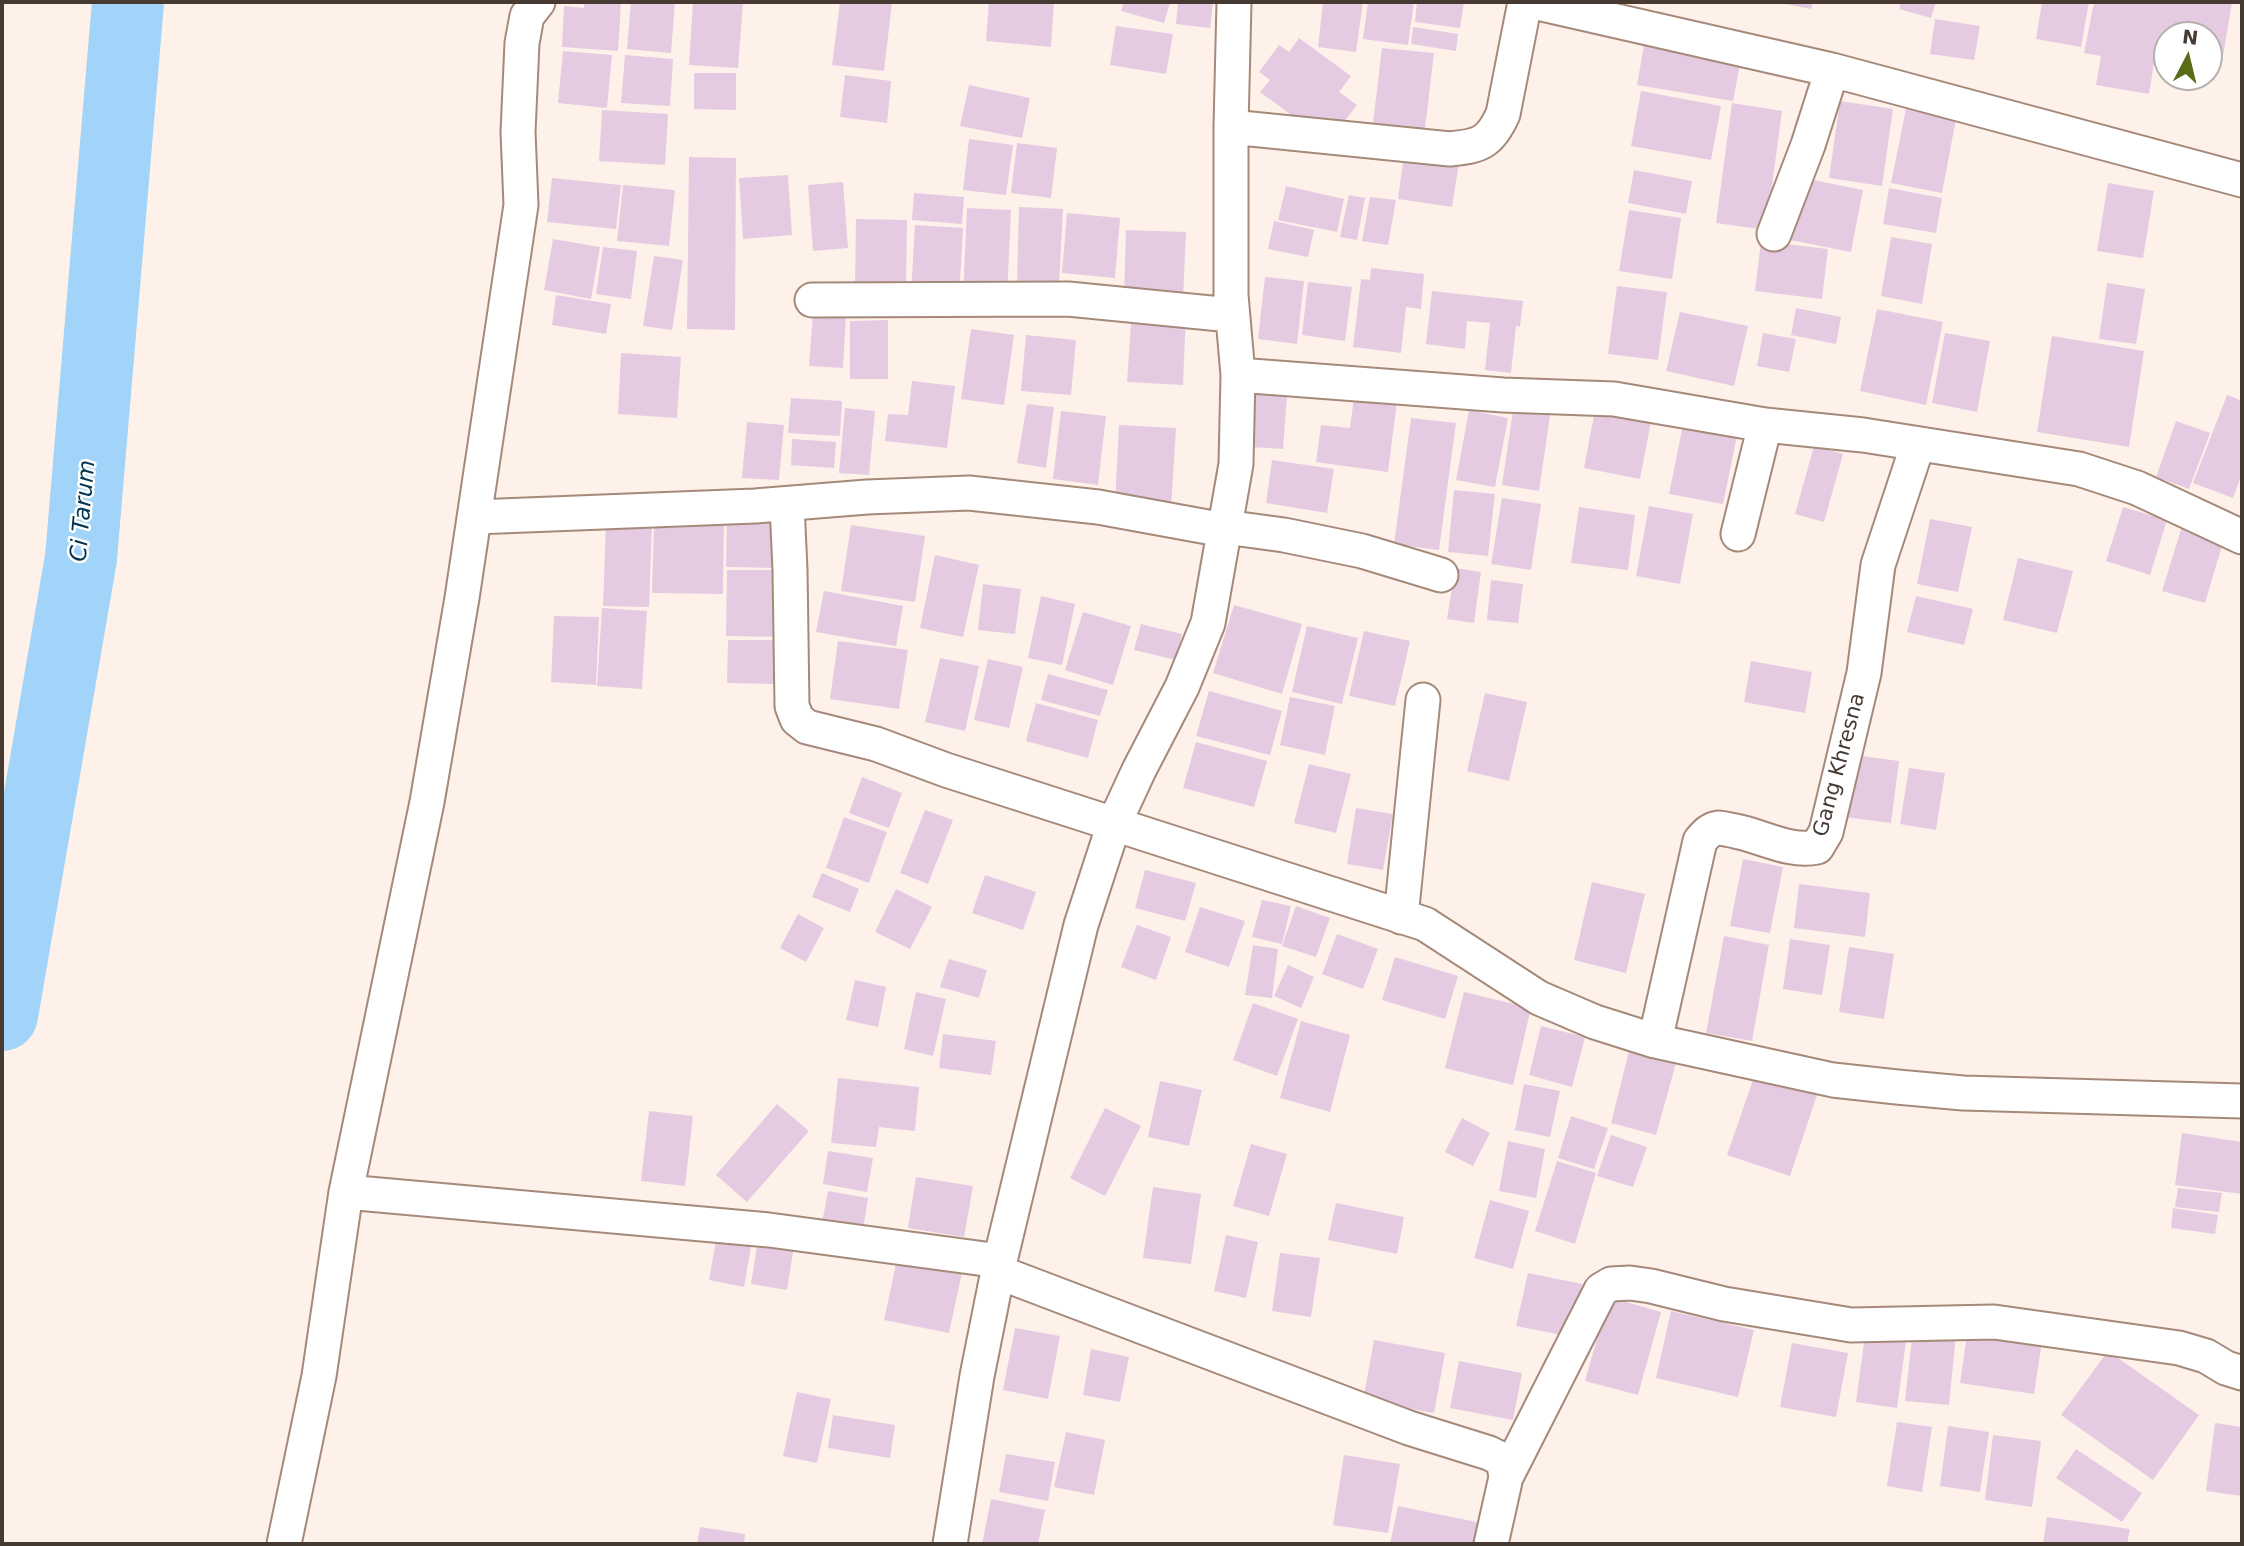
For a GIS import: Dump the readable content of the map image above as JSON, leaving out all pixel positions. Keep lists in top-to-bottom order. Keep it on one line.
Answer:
{"streets":{"street":["Gang Khresna"]},"water":["Ci Tarum"],"north":"top"}
